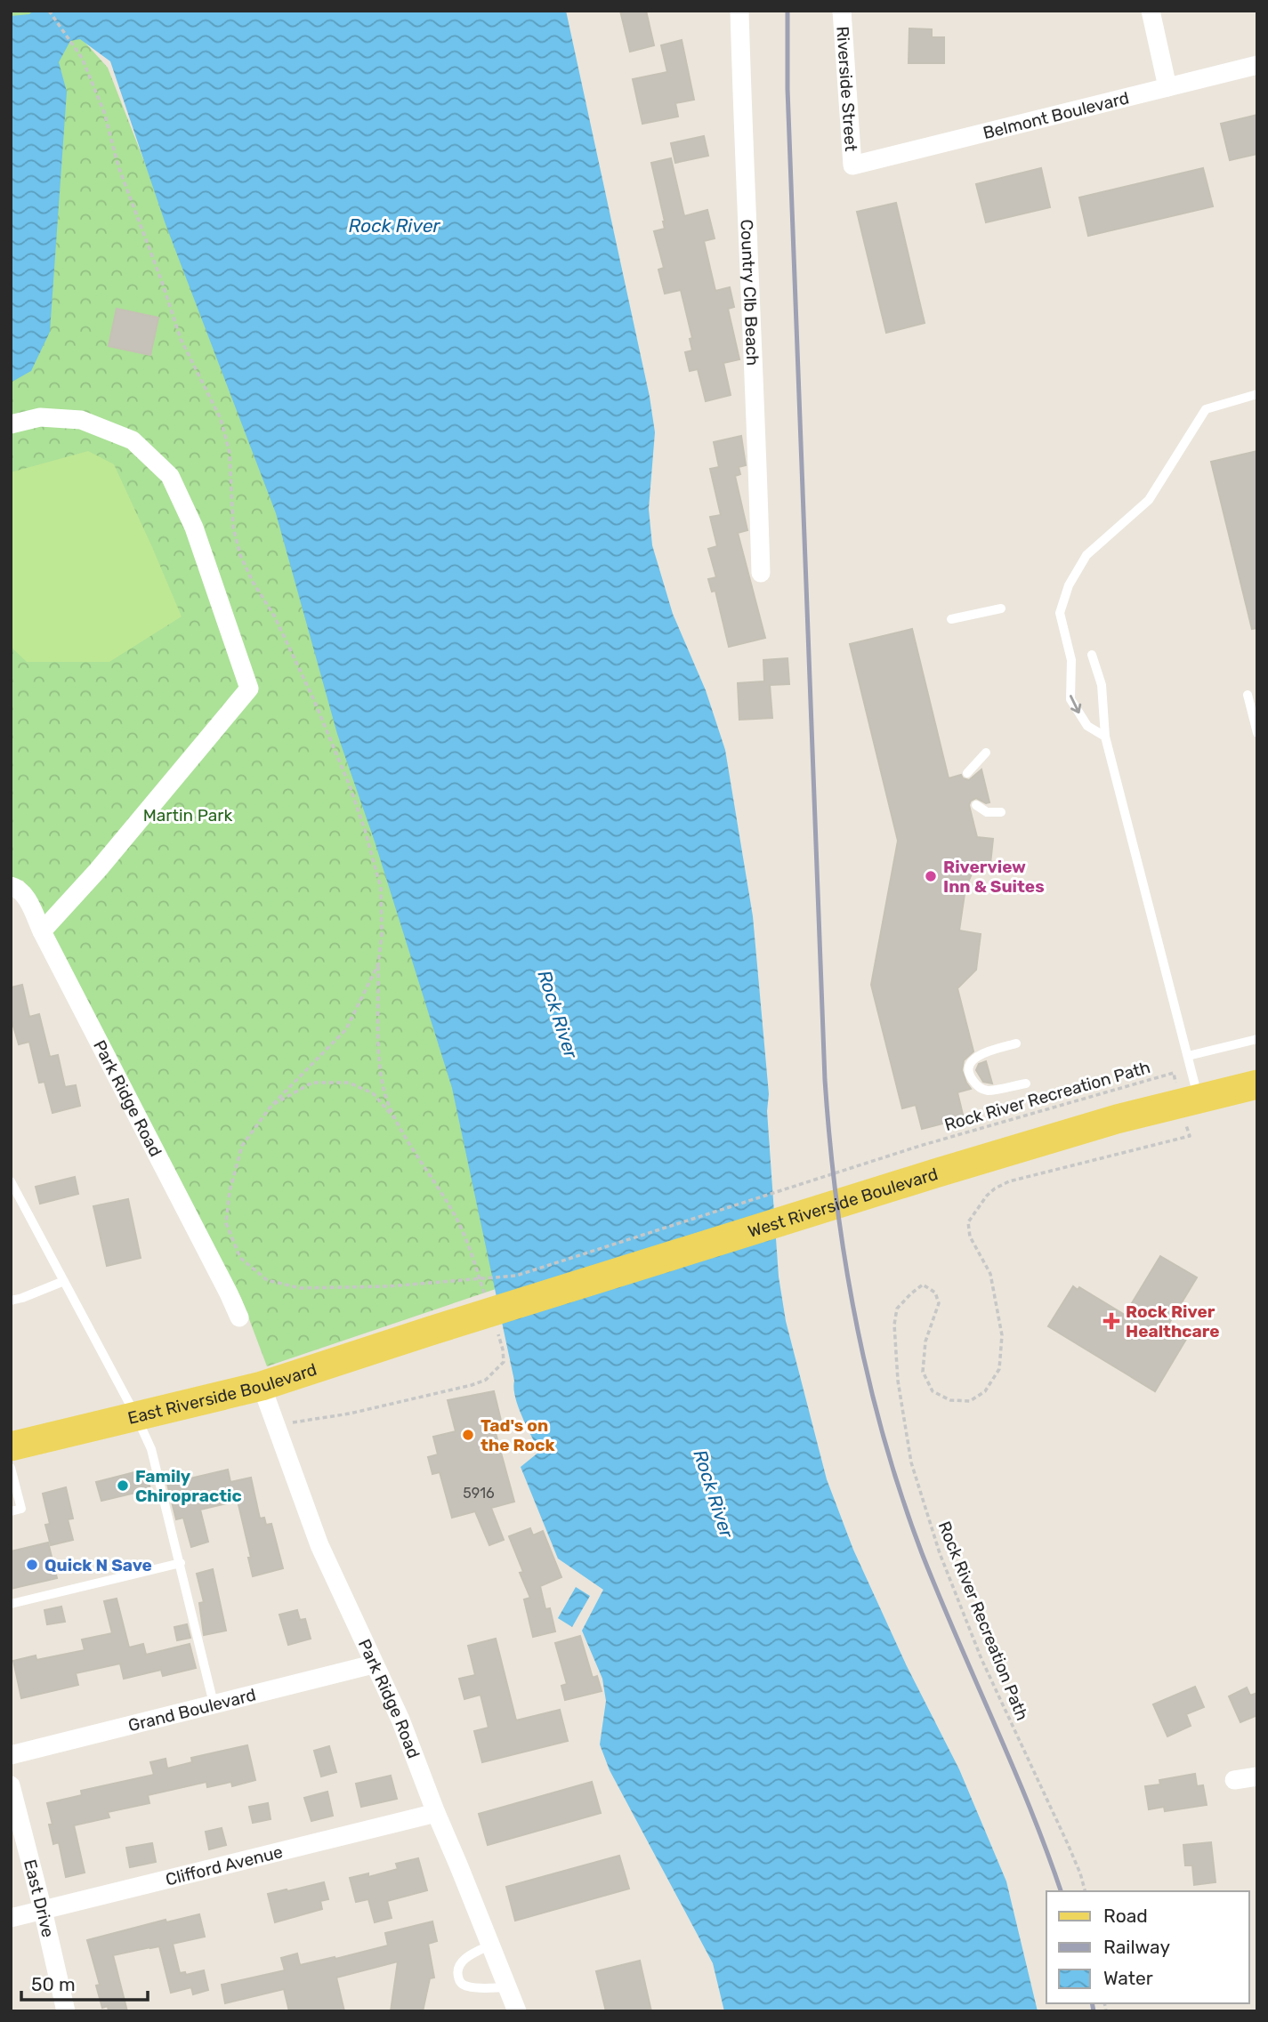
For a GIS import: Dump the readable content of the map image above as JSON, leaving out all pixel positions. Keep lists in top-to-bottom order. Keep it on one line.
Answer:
{"streets":{"main road":["West Riverside Boulevard","East Riverside Boulevard"],"street":["Riverside Street","Belmont Boulevard","Country Clb Beach","Park Ridge Road","Grand Boulevard","Clifford Avenue","East Drive"],"path":["Rock River Recreation Path"]},"crossings":[["Riverside Street","Belmont Boulevard"],["Rock River Recreation Path","West Riverside Boulevard"],["Park Ridge Road","East Riverside Boulevard"],["Park Ridge Road","Grand Boulevard"],["Park Ridge Road","Clifford Avenue"],["West Riverside Boulevard","East Riverside Boulevard"],["Clifford Avenue","East Drive"]],"water":["Rock River"],"parks":["Martin Park"],"places":{"other":["Riverview Inn & Suites","Tad's on the Rock","Family Chiropractic","Quick N Save"],"health":["Rock River Healthcare"]},"house_numbers":["5916"],"legend":["Road","Railway","Water"],"scale_bar":"50 m"}
